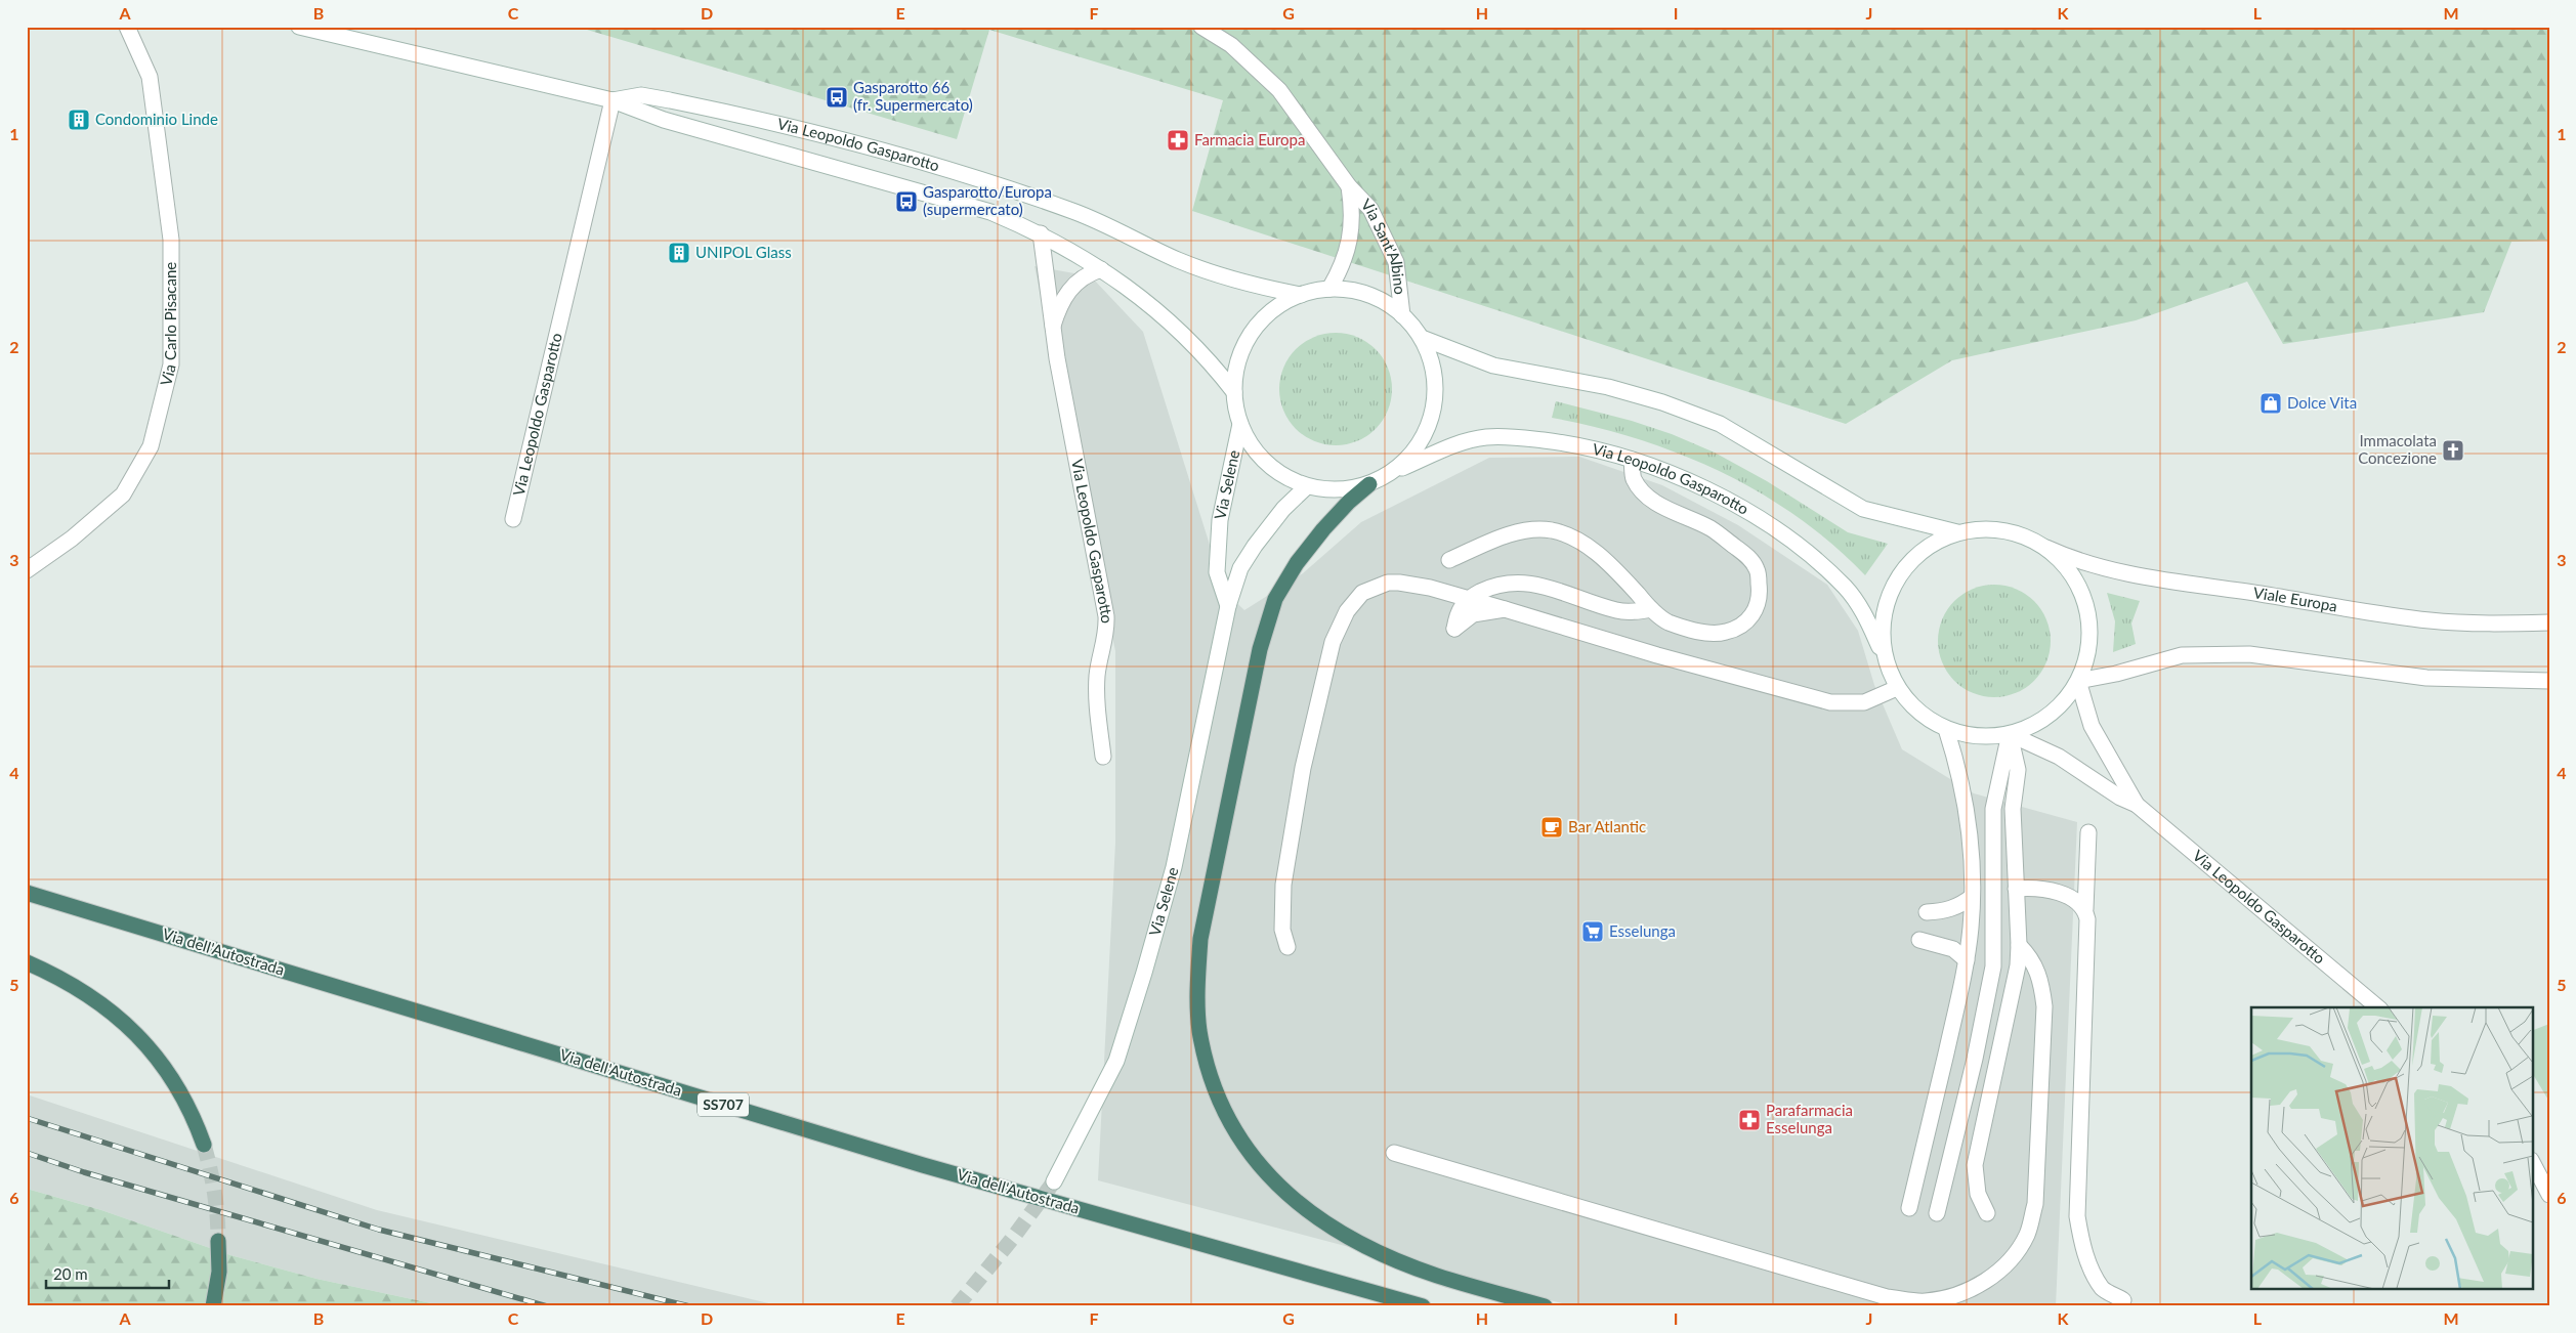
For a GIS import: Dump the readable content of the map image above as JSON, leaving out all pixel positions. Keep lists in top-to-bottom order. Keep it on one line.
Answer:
{"streets":{"highway":["Via dell'Autostrada","SS707"],"main road":["Via Leopoldo Gasparotto","Via Sant'Albino","Via Carlo Pisacane","Via Selene","Viale Europa"]},"crossings":[["Via Leopoldo Gasparotto","Via Sant'Albino"],["Via Leopoldo Gasparotto","Via Selene"],["Via Leopoldo Gasparotto","Viale Europa"]],"places":{"bus stop":["Gasparotto 66 (fr. Supermercato)","Gasparotto/Europa (supermercato)"],"building":["Condominio Linde","UNIPOL Glass"],"pharmacy":["Farmacia Europa","Parafarmacia Esselunga"],"shop":["Dolce Vita"],"church":["Immacolata Concezione"],"cafe":["Bar Atlantic"],"supermarket":["Esselunga"]},"scale_bar":"20 m","grid":{"columns":["A","B","C","D","E","F","G","H","I","J","K","L","M"],"rows":["1","2","3","4","5","6"]}}
